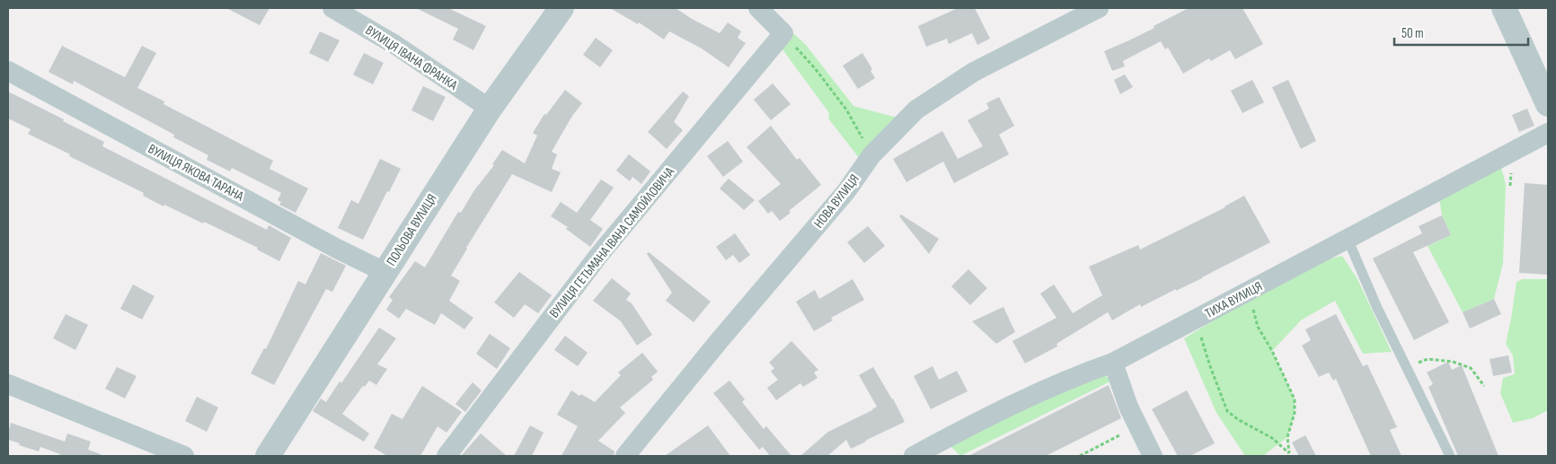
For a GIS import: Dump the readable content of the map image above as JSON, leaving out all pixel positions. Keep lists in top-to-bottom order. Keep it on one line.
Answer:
{"streets":{"street":["ВУЛИЦЯ ІВАНА ФРАНКА","ВУЛИЦЯ ЯКОВА ТАРАНА","НОВА ВУЛИЦЯ","ПОЛЬОВА ВУЛИЦЯ","ВУЛИЦЯ ГЕТЬМАНА ІВАНА САМОЙЛОВИЧА","ТИХА ВУЛИЦЯ"]},"crossings":[["ВУЛИЦЯ ІВАНА ФРАНКА","ПОЛЬОВА ВУЛИЦЯ"],["ВУЛИЦЯ ЯКОВА ТАРАНА","ПОЛЬОВА ВУЛИЦЯ"]],"scale_bar":"50 m"}
